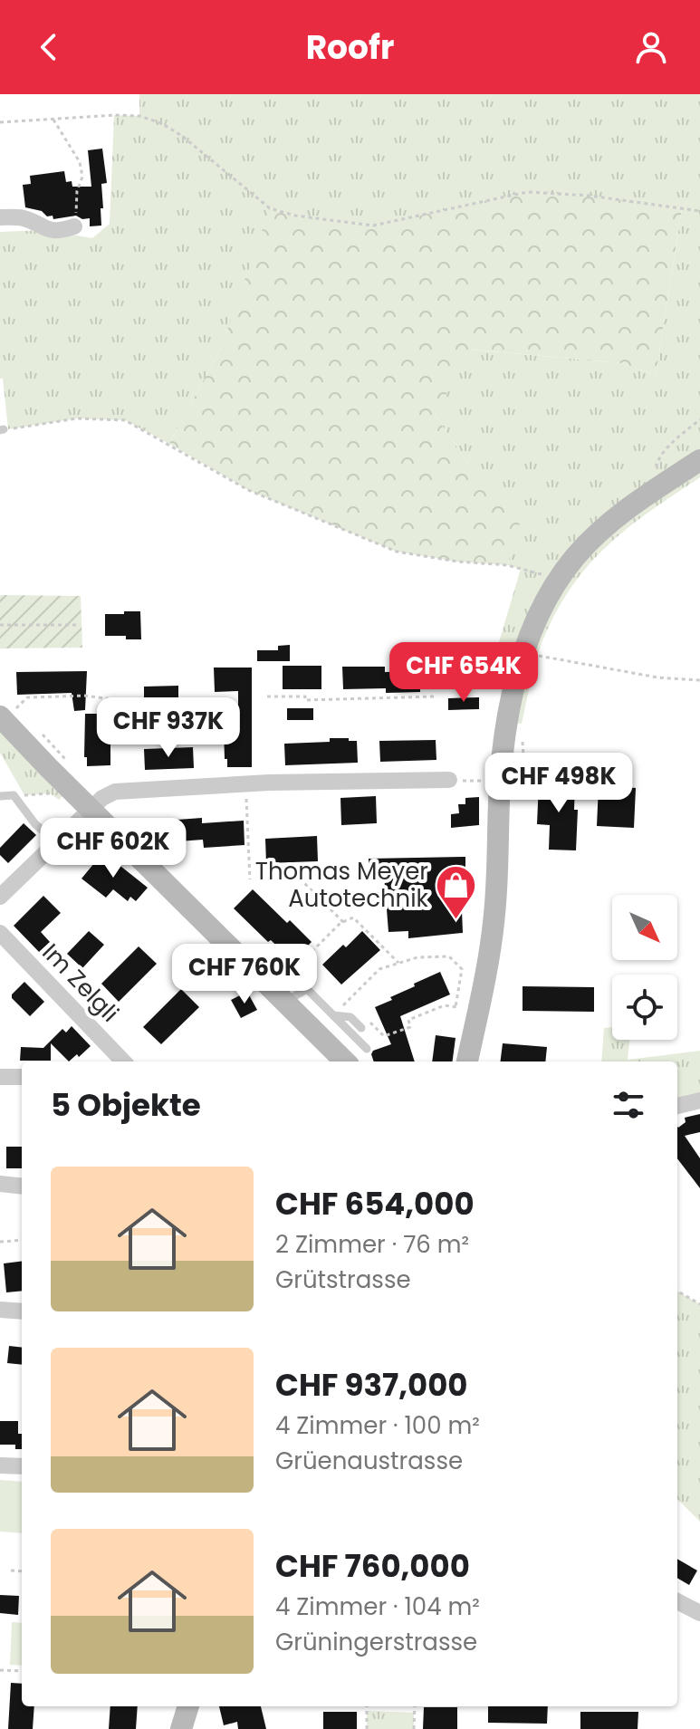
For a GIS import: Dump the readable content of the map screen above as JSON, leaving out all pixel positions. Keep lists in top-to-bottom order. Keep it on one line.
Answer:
{"streets":{"street":["Im Zelgli"]},"places":{"shop":["Thomas Meyer Autotechnik"]},"north":"bottom right","page":{"header":"Roofr","price":["CHF 654K","CHF 937K","CHF 498K","CHF 602K","CHF 760K"],"heading":"5 Objekte","list":[{"name":"CHF 654,000","note":"2 Zimmer · 76 m² · Grütstrasse"},{"name":"CHF 937,000","note":"4 Zimmer · 100 m² · Grüenaustrasse"},{"name":"CHF 760,000","note":"4 Zimmer · 104 m² · Grüningerstrasse"}]}}
